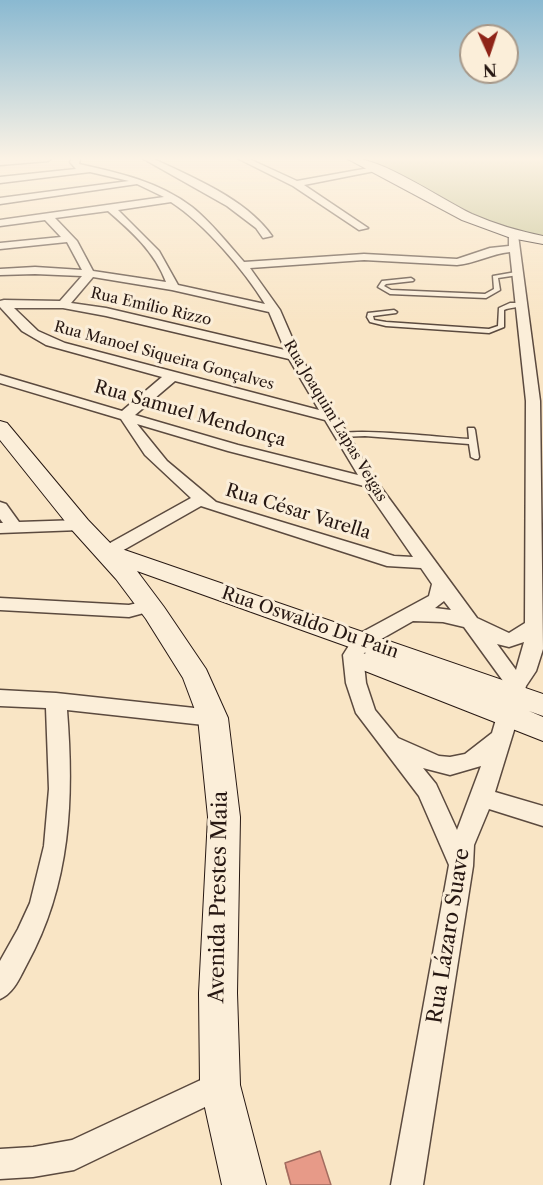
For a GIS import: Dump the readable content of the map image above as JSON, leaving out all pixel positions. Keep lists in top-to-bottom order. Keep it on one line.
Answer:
{"streets":{"main road":["Rua Oswaldo Du Pain","Avenida Prestes Maia"],"street":["Rua Emílio Rizzo","Rua Manoel Siqueira Gonçalves","Rua Samuel Mendonça","Rua Joaquim Lapas Veigas","Rua César Varella","Rua Lázaro Suave"]},"crossings":[["Rua Emílio Rizzo","Rua Manoel Siqueira Gonçalves"],["Rua Emílio Rizzo","Rua Joaquim Lapas Veigas"],["Rua Manoel Siqueira Gonçalves","Rua Joaquim Lapas Veigas"],["Rua Samuel Mendonça","Rua Joaquim Lapas Veigas"],["Rua Samuel Mendonça","Rua César Varella"],["Rua Joaquim Lapas Veigas","Rua César Varella"],["Rua Joaquim Lapas Veigas","Rua Oswaldo Du Pain"],["Rua Joaquim Lapas Veigas","Rua Lázaro Suave"],["Rua Oswaldo Du Pain","Avenida Prestes Maia"],["Rua Oswaldo Du Pain","Rua Lázaro Suave"]],"north":"bottom"}
